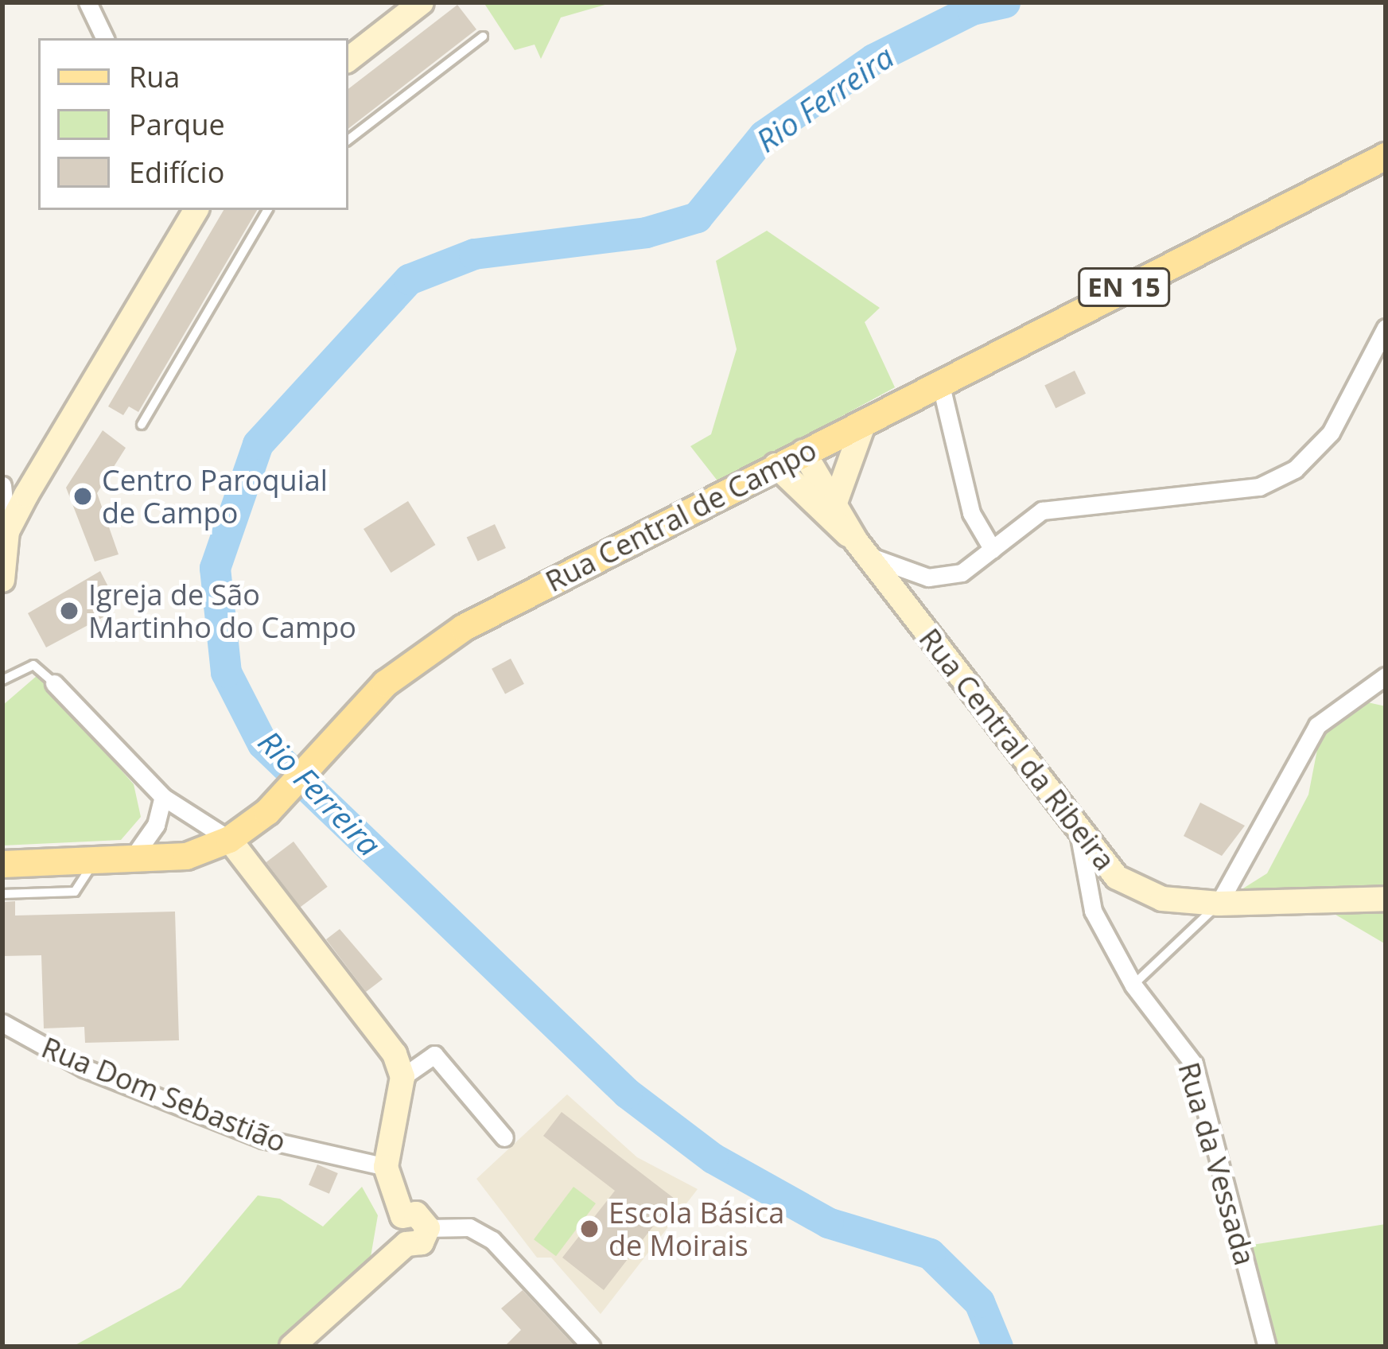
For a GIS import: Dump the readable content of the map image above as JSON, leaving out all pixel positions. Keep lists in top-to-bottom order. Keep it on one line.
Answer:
{"streets":{"main road":["EN 15","Rua Central de Campo"],"street":["Rua Central da Ribeira","Rua Dom Sebastião","Rua da Vessada"]},"crossings":[["Rua Central de Campo","Rua Central da Ribeira"],["Rua Central da Ribeira","Rua da Vessada"]],"water":["Rio Ferreira"],"places":["Centro Paroquial de Campo","Igreja de São Martinho do Campo","Escola Básica de Moirais"],"legend":["Rua","Parque","Edifício"]}
